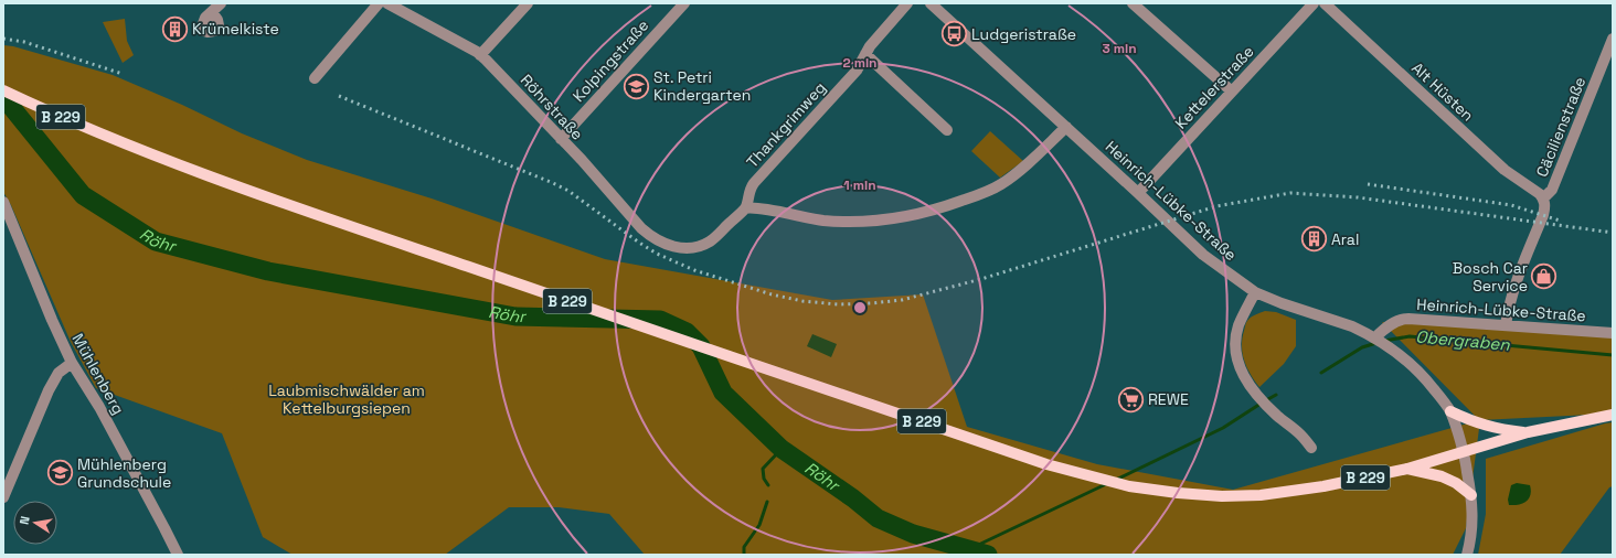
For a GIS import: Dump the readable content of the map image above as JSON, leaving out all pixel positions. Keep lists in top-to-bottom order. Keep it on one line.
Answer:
{"streets":{"main road":["B 229"],"street":["Kolpingstraße","Kettelerstraße","Alt Hüsten","Röhrstraße","Thankgrimweg","Cäcilienstraße","Heinrich-Lübke-Straße","Mühlenberg"]},"crossings":[["Kolpingstraße","Röhrstraße"],["Kettelerstraße","Heinrich-Lübke-Straße"],["Alt Hüsten","Cäcilienstraße"],["Röhrstraße","Thankgrimweg"],["Cäcilienstraße","Heinrich-Lübke-Straße"]],"water":["Röhr","Obergraben"],"parks":["Laubmischwälder am Kettelburgsiepen"],"places":{"building":["Krümelkiste","Aral"],"bus stop":["Ludgeristraße"],"school or university":["St. Petri Kindergarten","Mühlenberg Grundschule"],"shop":["Bosch Car Service"],"supermarket":["REWE"]},"north":"left","rings":["3 min","2 min","1 min"]}
